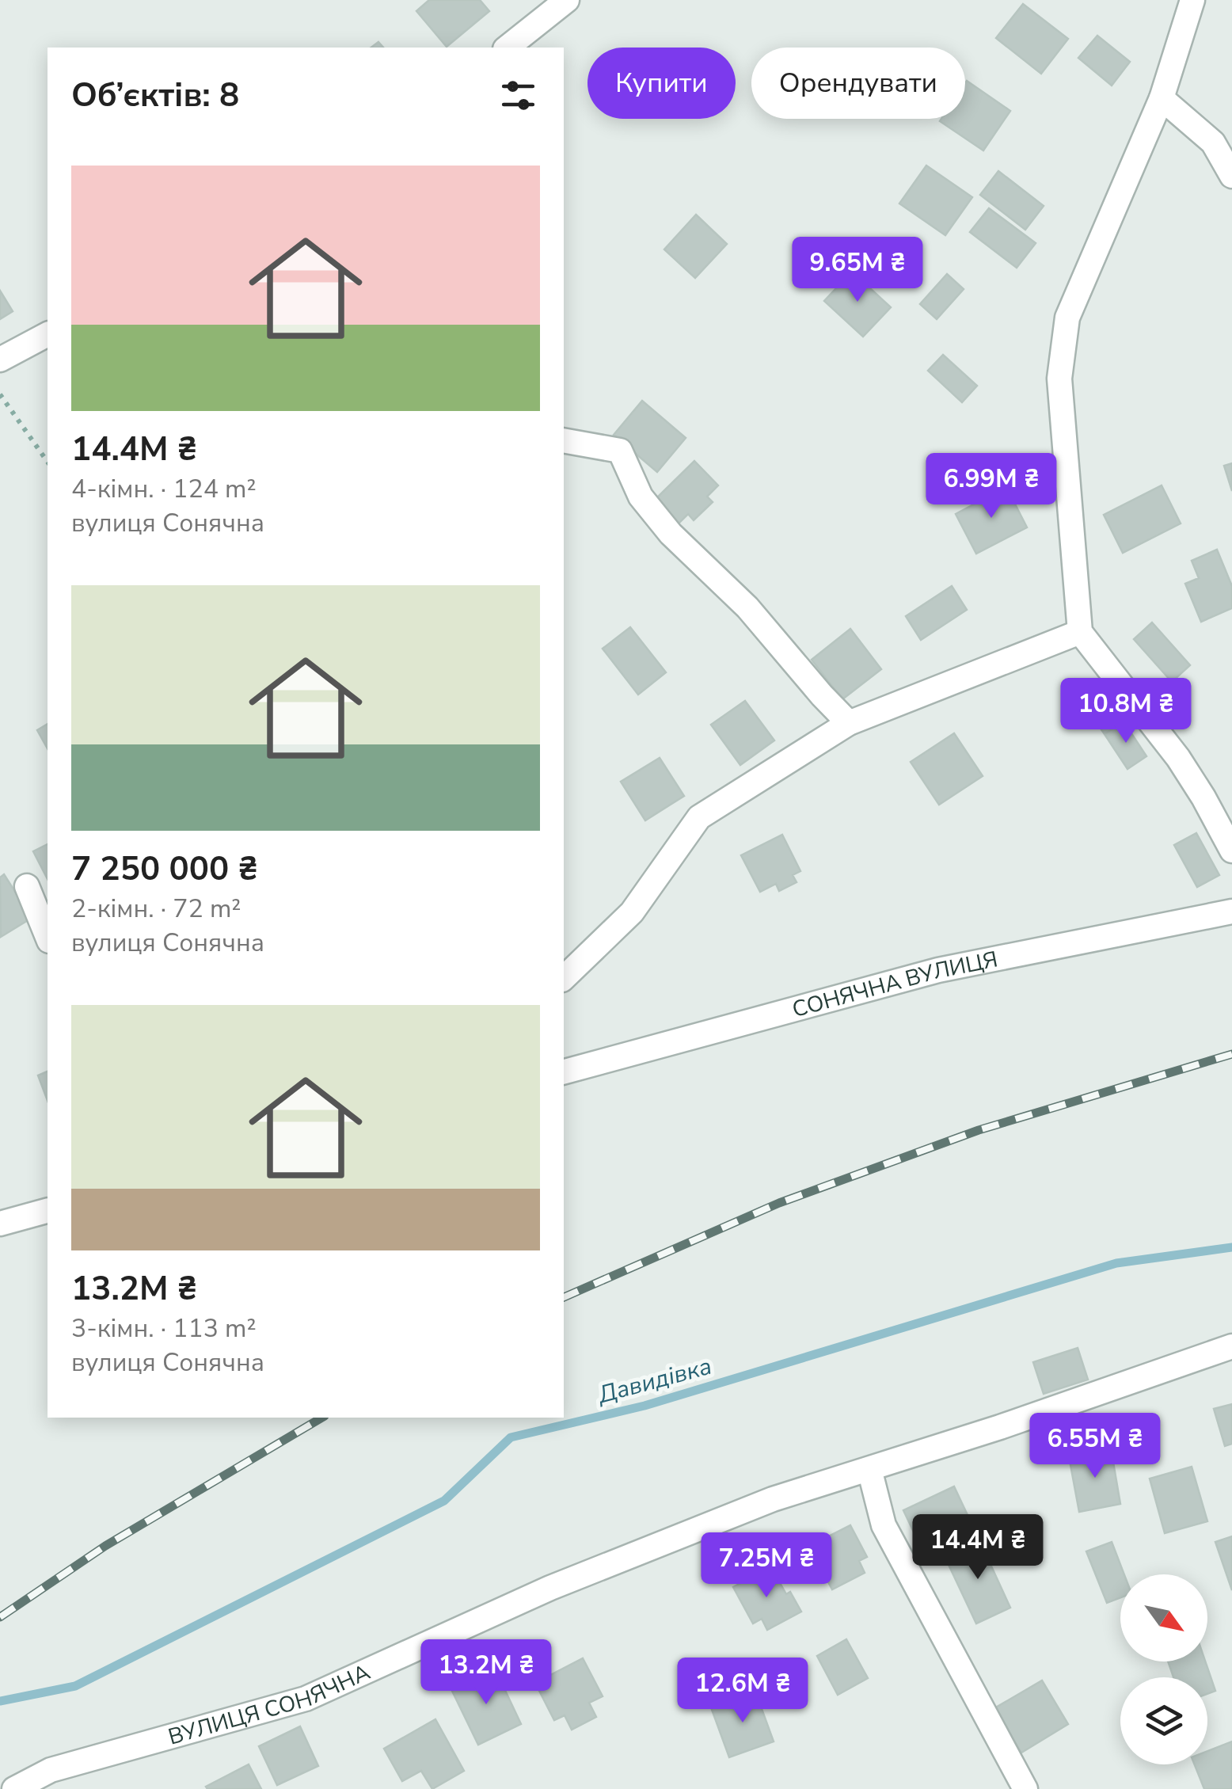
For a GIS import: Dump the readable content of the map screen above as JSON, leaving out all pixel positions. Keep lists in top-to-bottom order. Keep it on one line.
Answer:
{"streets":{"street":["СОНЯЧНА ВУЛИЦЯ","ВУЛИЦЯ СОНЯЧНА"]},"water":["Давидівка"],"north":"bottom right","page":{"chip":["Купити","Орендувати"],"heading":"Об’єктів: 8","list":[{"name":"14.4M ₴","note":"4-кімн. · 124 m² · вулиця Сонячна"},{"name":"7 250 000 ₴","note":"2-кімн. · 72 m² · вулиця Сонячна"},{"name":"13.2M ₴","note":"3-кімн. · 113 m² · вулиця Сонячна"}],"price":["9.65M ₴","6.99M ₴","10.8M ₴","6.55M ₴","14.4M ₴","7.25M ₴","13.2M ₴","12.6M ₴"]}}
